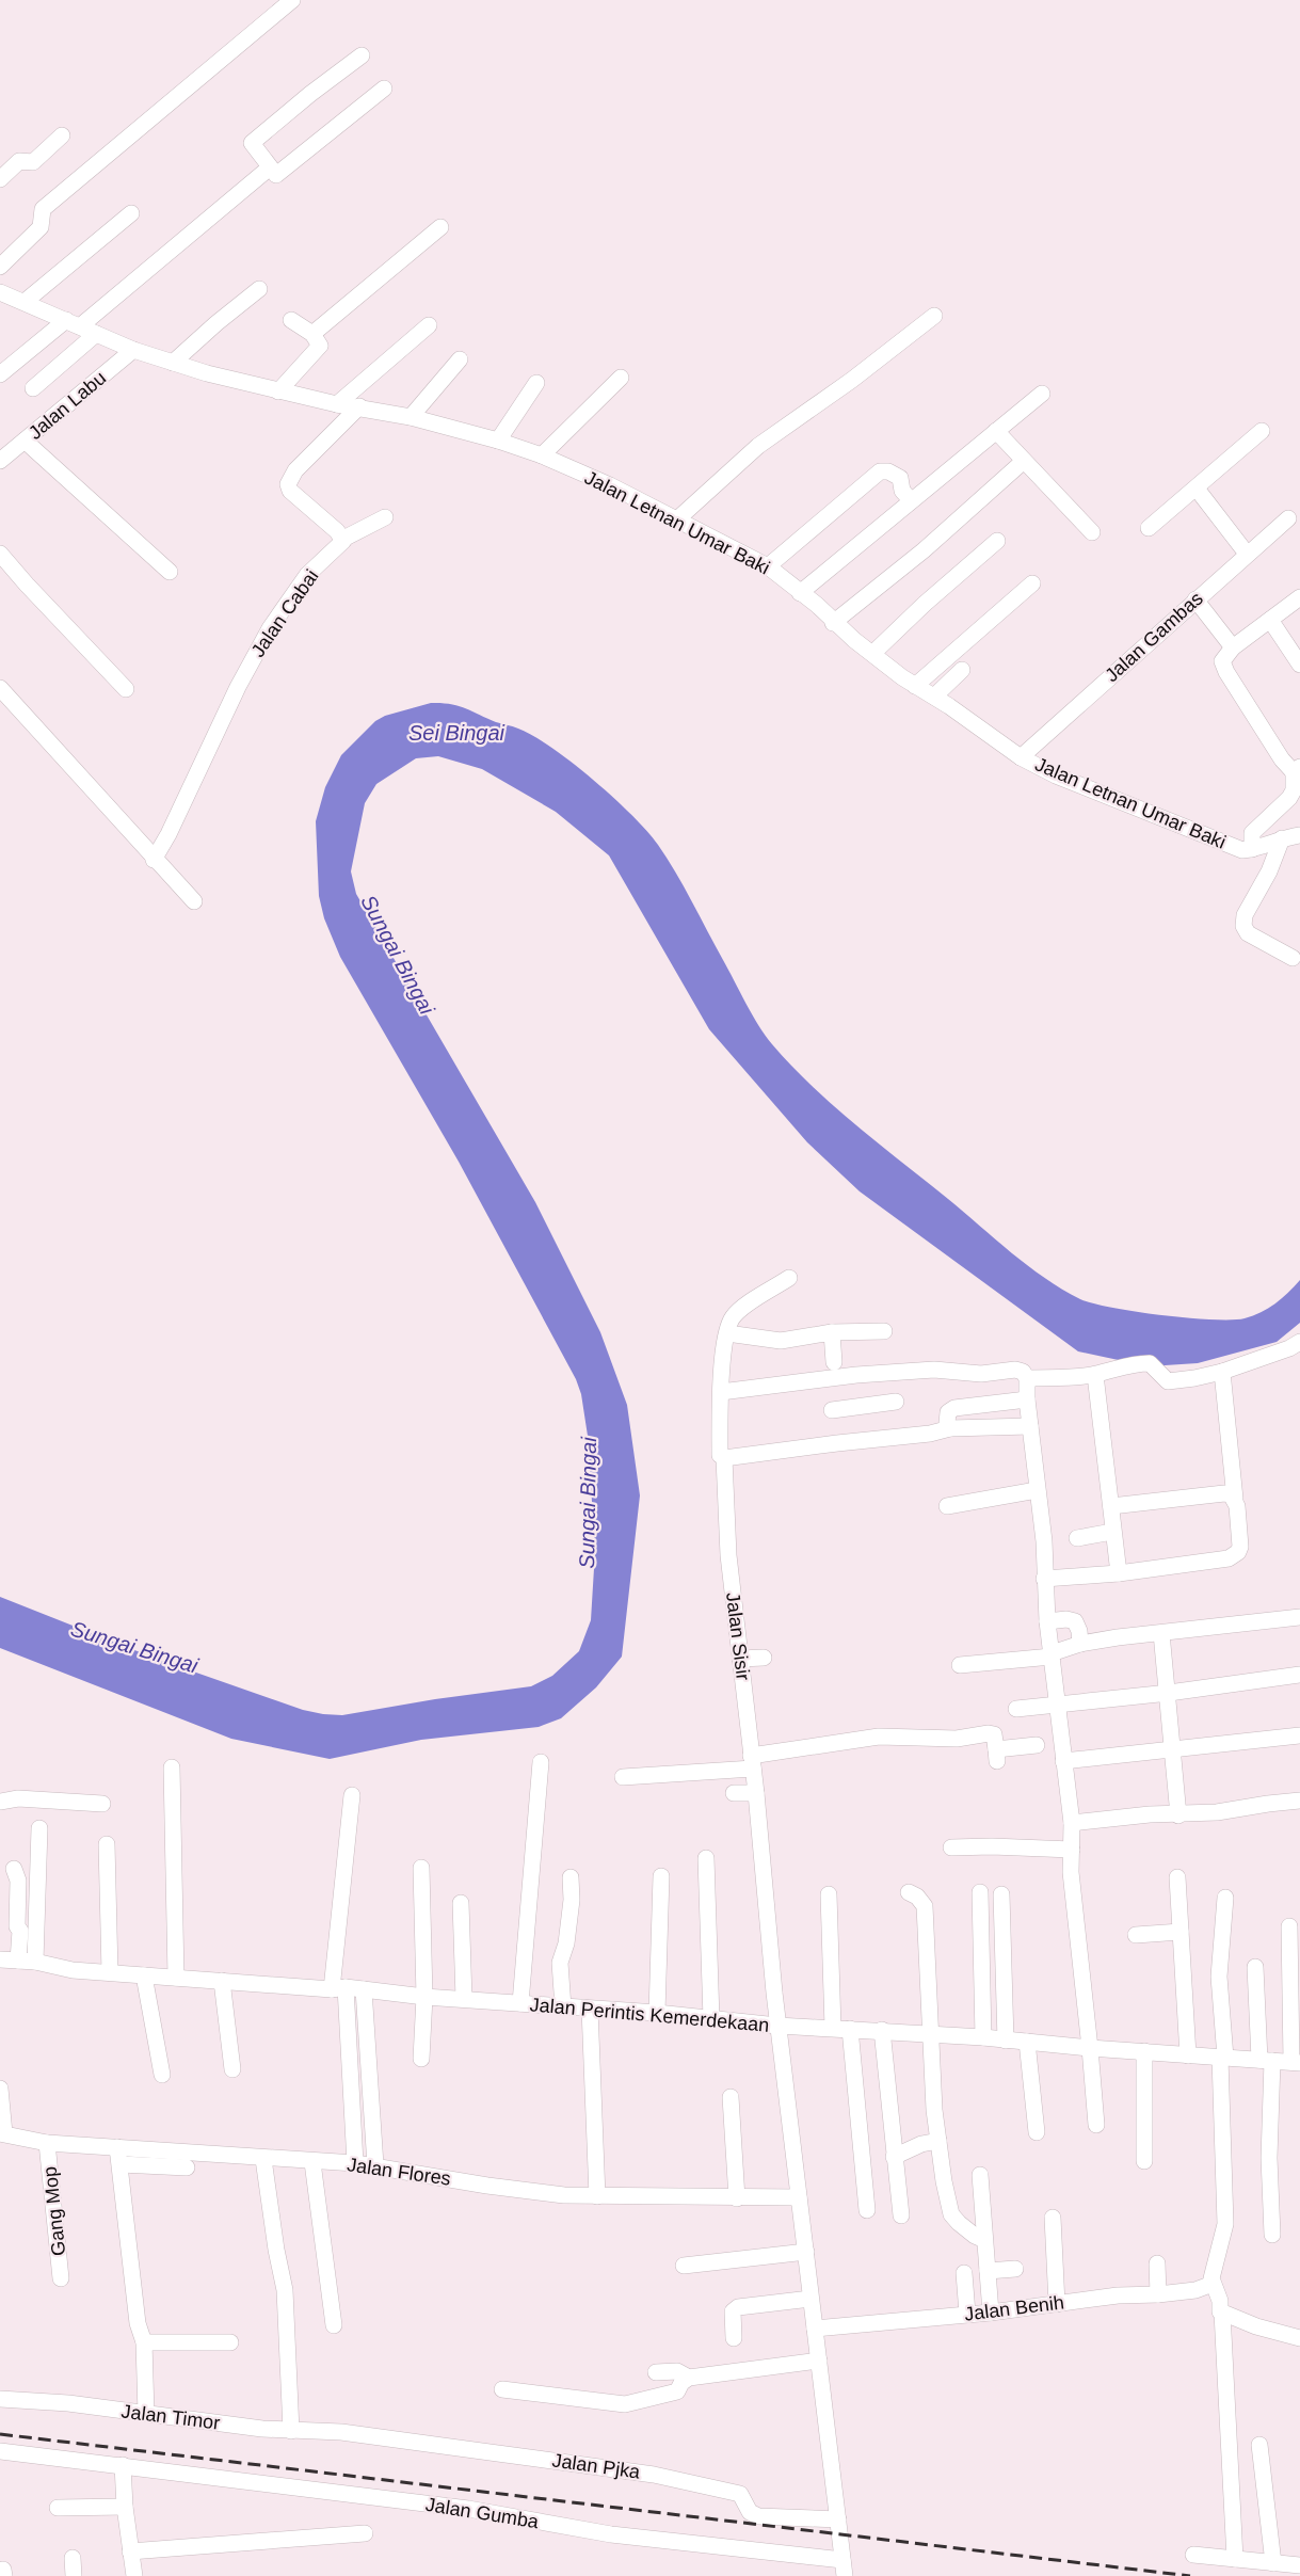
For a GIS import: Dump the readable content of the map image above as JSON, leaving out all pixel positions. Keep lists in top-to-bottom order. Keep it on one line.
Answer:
{"streets":{"street":["Jalan Labu","Jalan Letnan Umar Baki","Jalan Cabai","Jalan Gambas","Jalan Sisir","Jalan Perintis Kemerdekaan","Jalan Flores","Gang Mop","Jalan Benih","Jalan Timor","Jalan Pjka","Jalan Gumba"]},"crossings":[["Jalan Labu","Jalan Letnan Umar Baki"],["Jalan Letnan Umar Baki","Jalan Gambas"],["Jalan Sisir","Jalan Perintis Kemerdekaan"],["Jalan Sisir","Jalan Flores"],["Jalan Sisir","Jalan Benih"],["Jalan Sisir","Jalan Pjka"],["Jalan Sisir","Jalan Gumba"],["Jalan Flores","Gang Mop"],["Jalan Timor","Jalan Pjka"]],"water":["Sei Bingai","Sungai Bingai"]}
